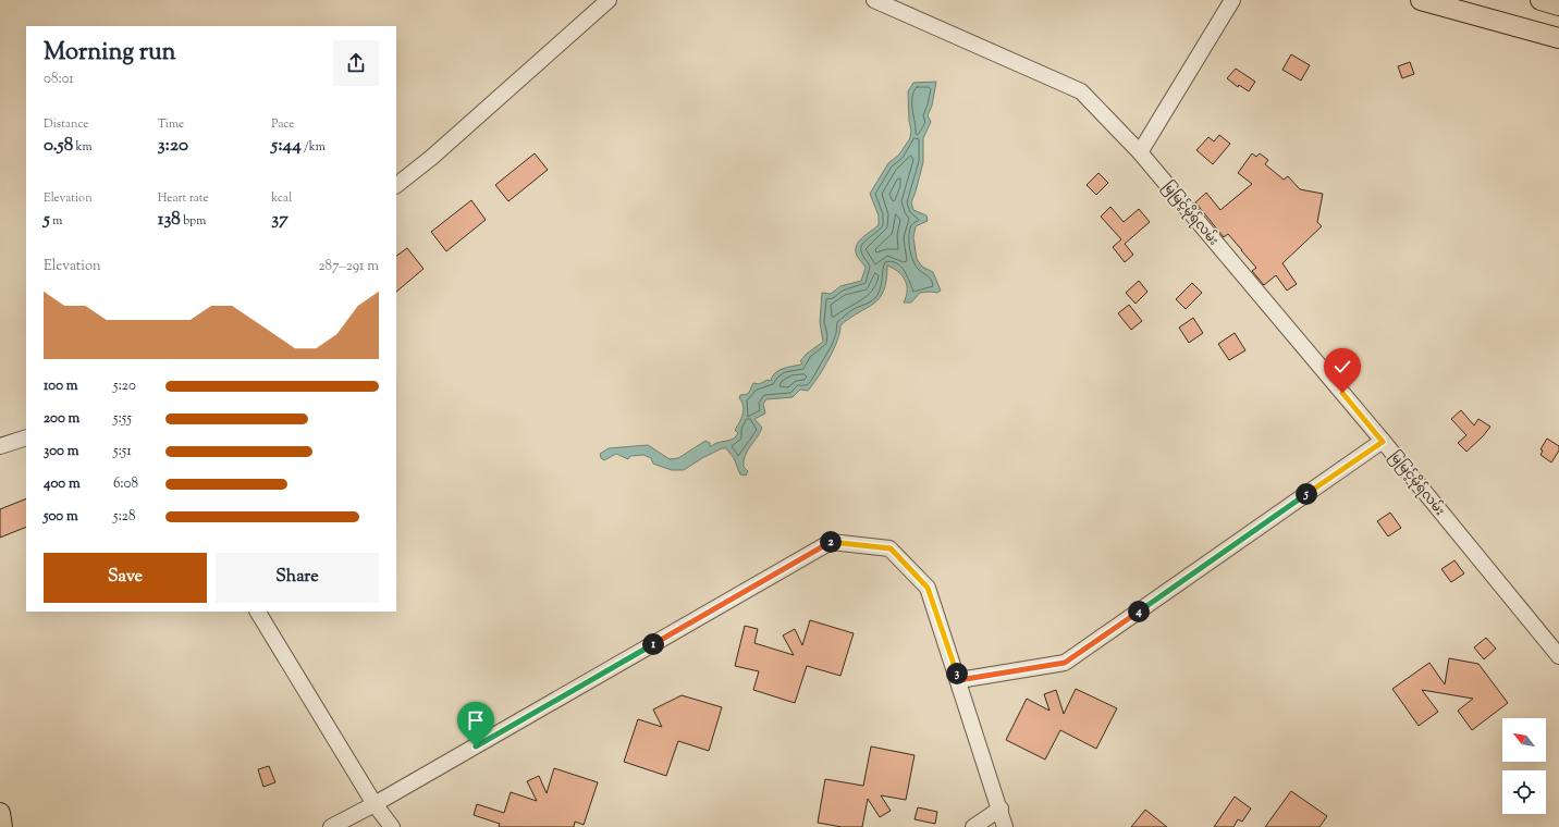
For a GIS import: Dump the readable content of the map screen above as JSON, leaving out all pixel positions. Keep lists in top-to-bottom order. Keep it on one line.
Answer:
{"streets":{"street":["မြမြင့်မိုရ်လမ်း"]},"north":"top left","page":{"heading":["Morning run","08:01"],"stats":[["Distance","0.58 km"],["Time","3:20"],["Pace","5:44 /km"],["Elevation","5 m"],["Heart rate","138 bpm"],["kcal","37"]],"chart":["Elevation","287–291 m"],"list":[{"name":"100 m","note":"5:20"},{"name":"200 m","note":"5:55"},{"name":"300 m","note":"5:51"},{"name":"400 m","note":"6:08"},{"name":"500 m","note":"5:28"}],"pins":["5","2","4","1","3"],"buttons":["Save","Share"]}}
